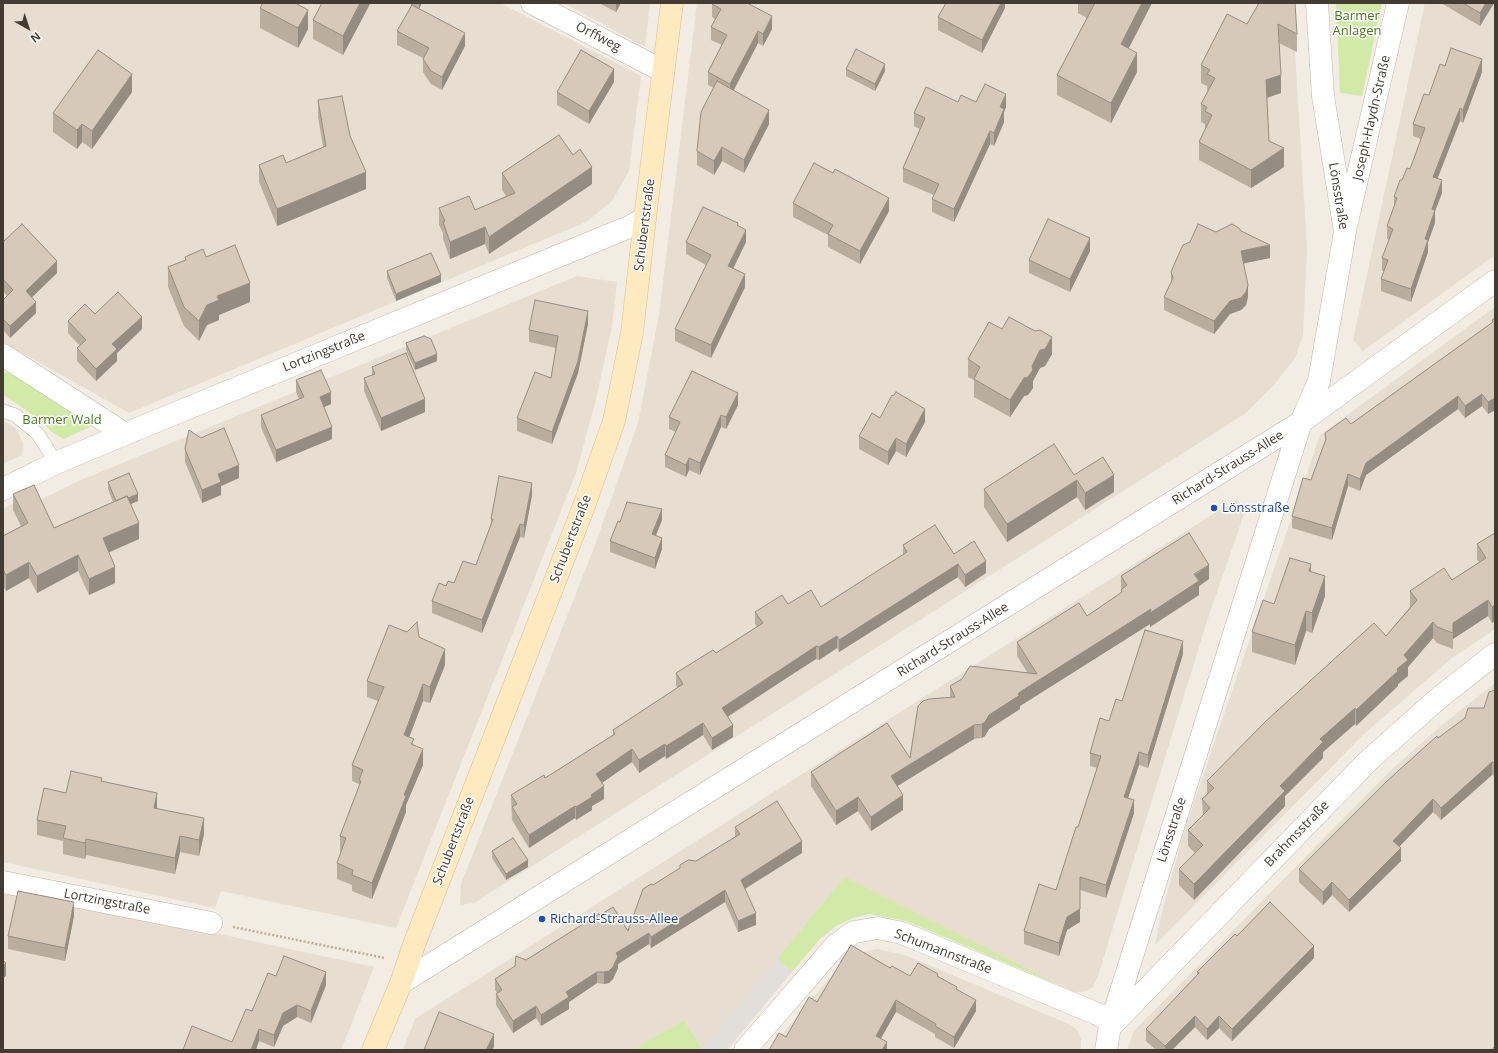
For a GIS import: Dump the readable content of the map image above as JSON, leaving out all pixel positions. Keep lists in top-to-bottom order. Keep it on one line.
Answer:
{"streets":{"street":["Orffweg","Joseph-Haydn-Straße","Lönsstraße","Schubertstraße","Lortzingstraße","Richard-Strauss-Allee","Brahmsstraße","Schumannstraße"]},"crossings":[["Orffweg","Schubertstraße"],["Joseph-Haydn-Straße","Lönsstraße"],["Lönsstraße","Richard-Strauss-Allee"],["Lönsstraße","Brahmsstraße"],["Lönsstraße","Schumannstraße"],["Schubertstraße","Lortzingstraße"],["Schubertstraße","Richard-Strauss-Allee"],["Brahmsstraße","Schumannstraße"]],"parks":["Barmer Anlagen","Barmer Wald"],"places":["Lönsstraße","Richard-Strauss-Allee"],"north":"bottom right"}
